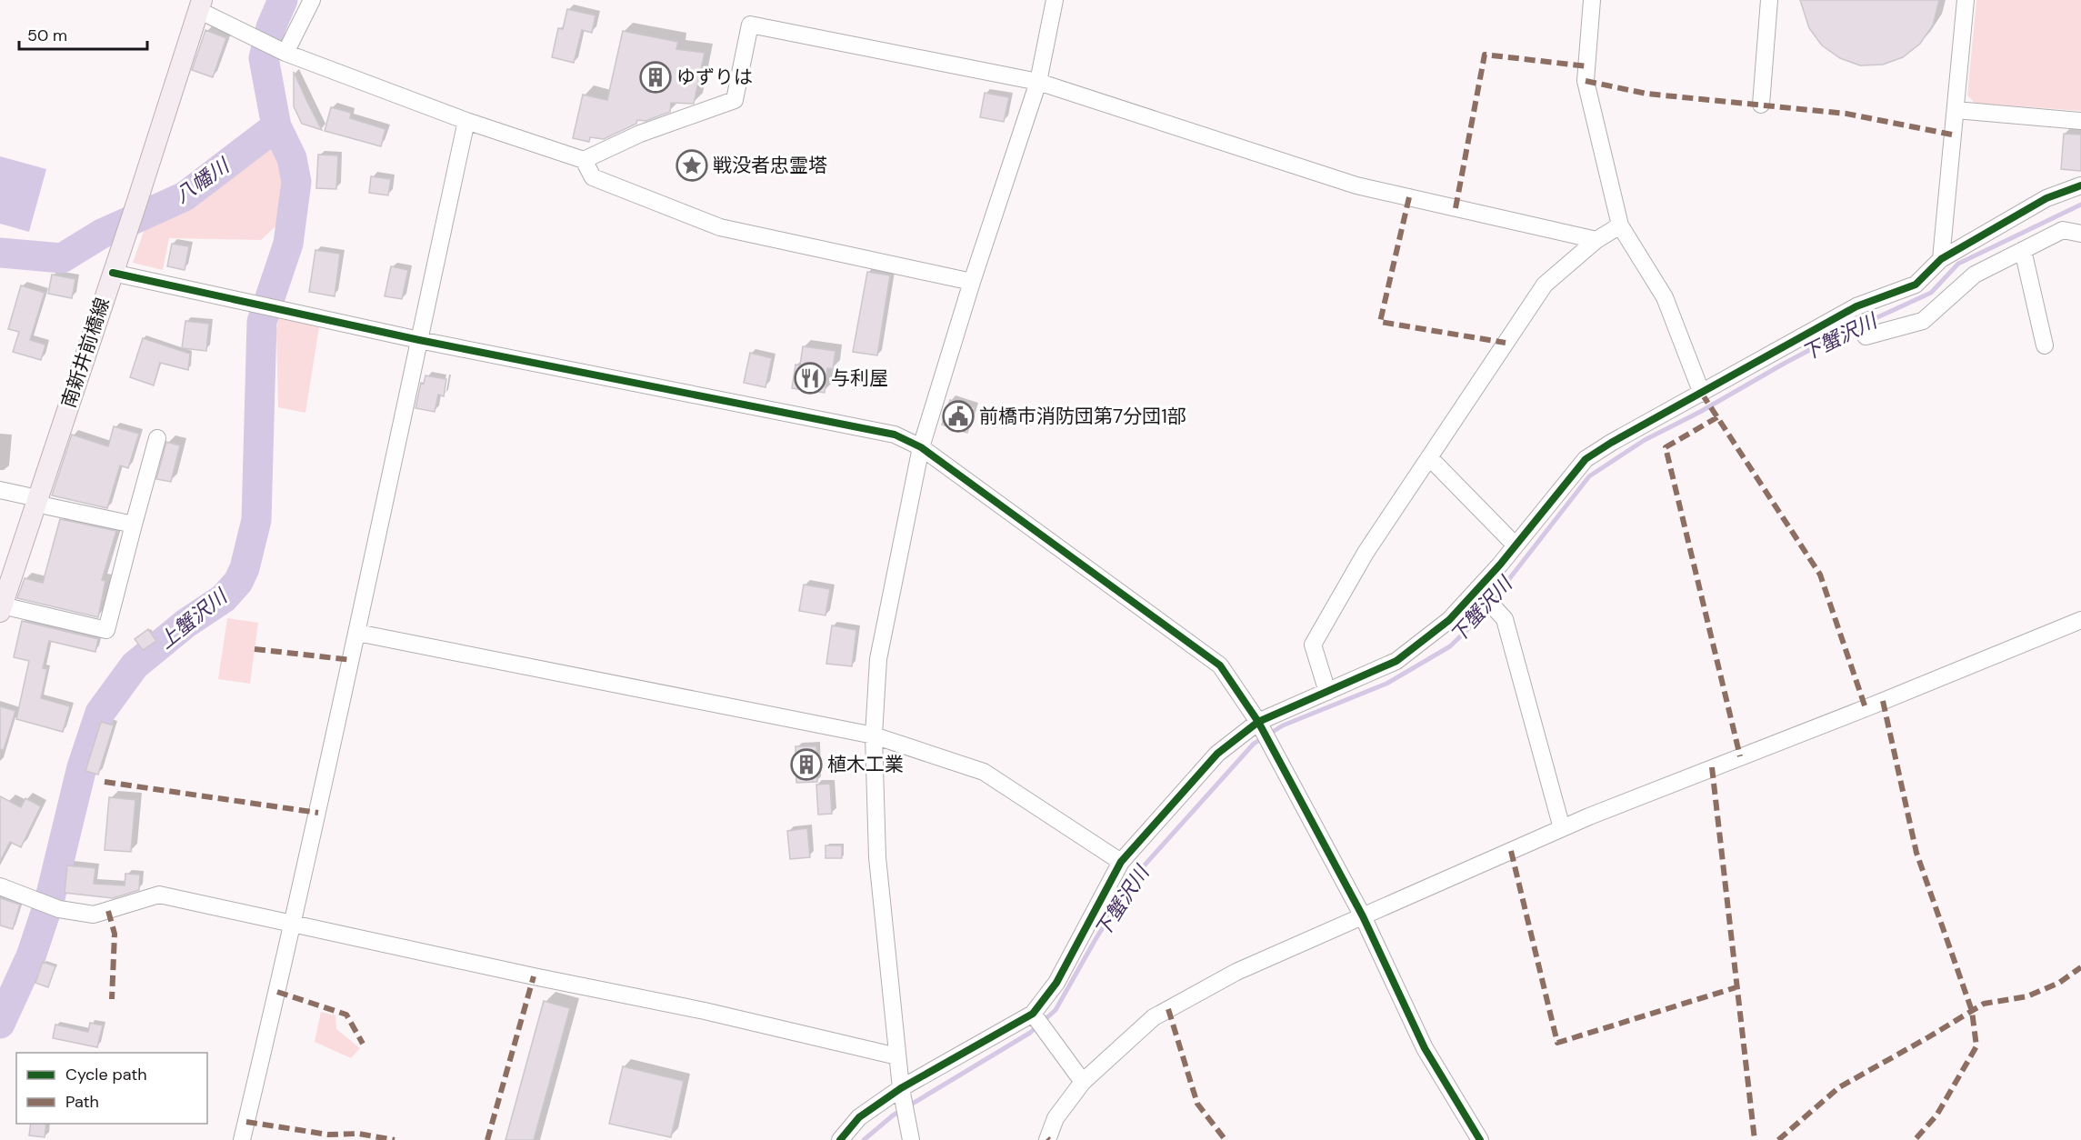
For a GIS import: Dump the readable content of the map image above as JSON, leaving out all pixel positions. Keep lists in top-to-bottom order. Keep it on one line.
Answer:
{"streets":{"main road":["南新井前橋線"]},"water":["八幡川","下蟹沢川","上蟹沢川"],"places":{"building":["ゆずりは","植木工業"],"place":["戦没者忠霊塔"],"restaurant":["与利屋"],"public building":["前橋市消防団第7分団1部"]},"legend":["Cycle path","Path"],"scale_bar":"50 m"}
